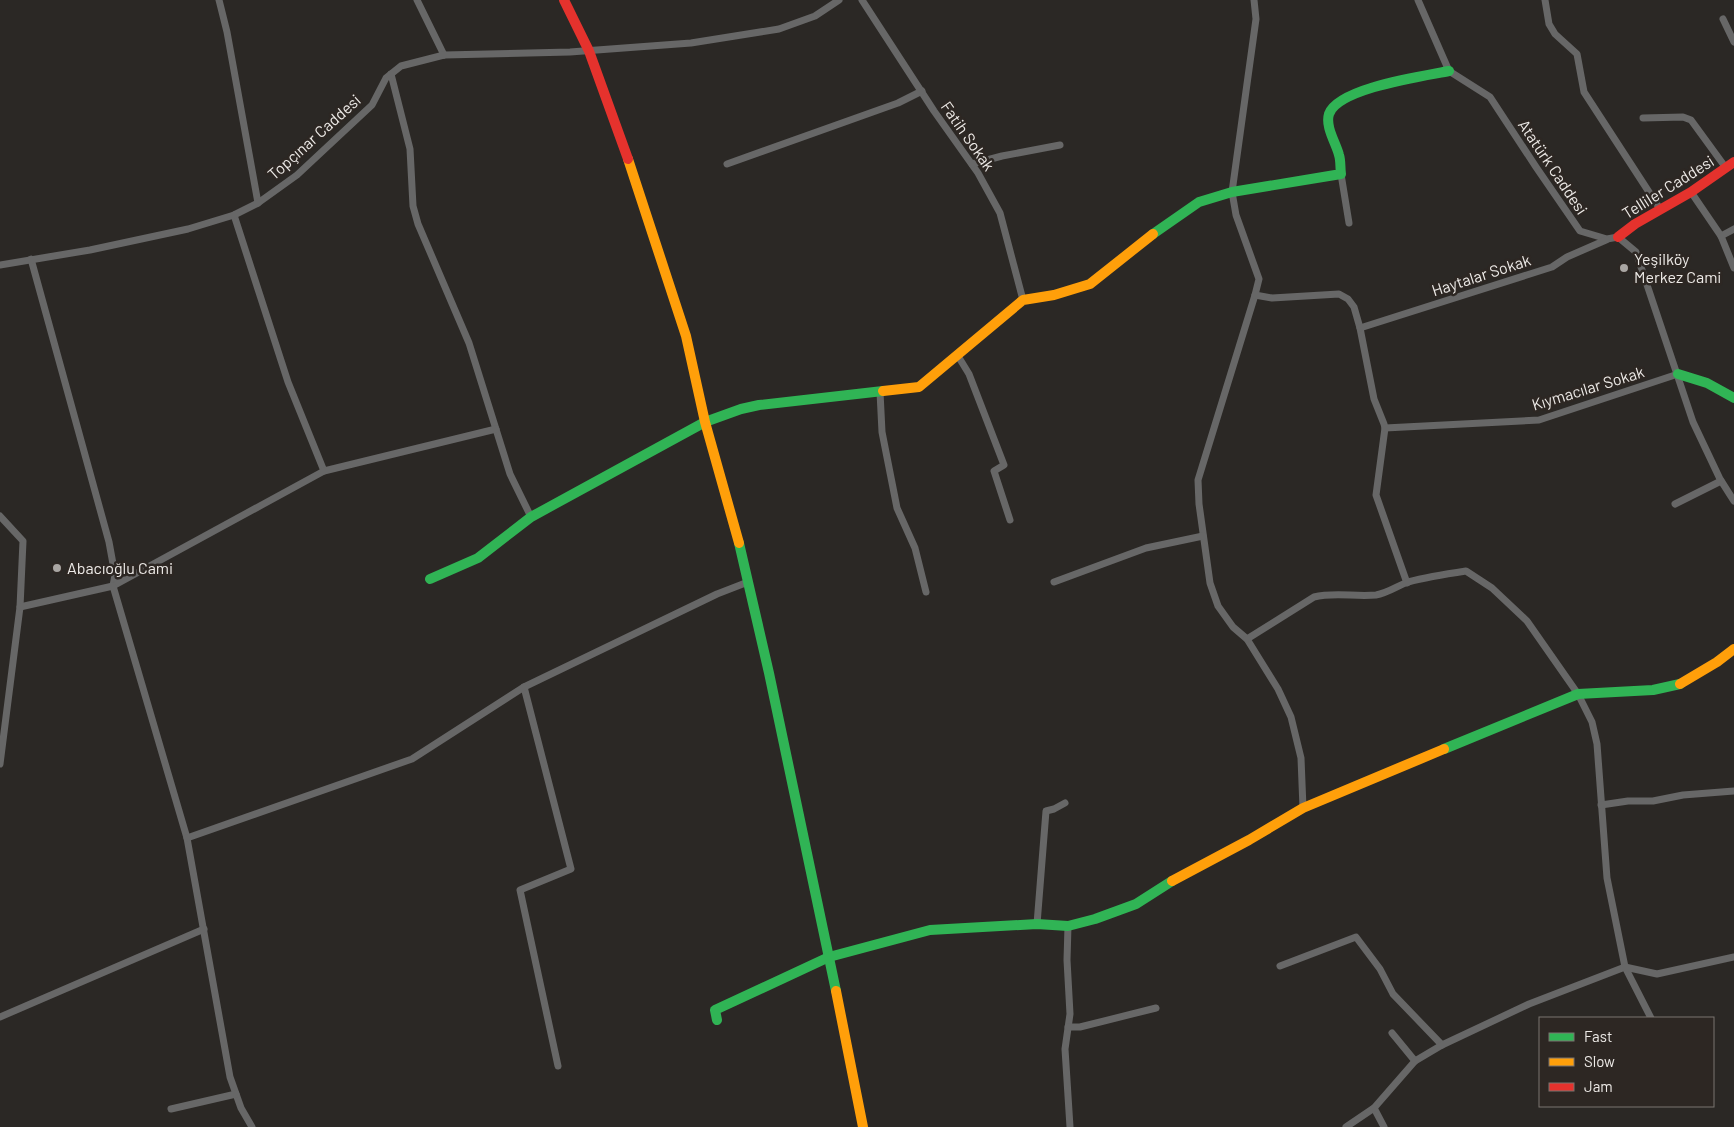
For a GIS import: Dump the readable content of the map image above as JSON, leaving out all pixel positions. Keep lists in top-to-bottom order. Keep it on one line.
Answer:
{"streets":{"street":["Fatih Sokak","Topçınar Caddesi","Atatürk Caddesi","Telliler Caddesi","Haytalar Sokak","Kıymacılar Sokak"]},"crossings":[["Atatürk Caddesi","Telliler Caddesi"],["Atatürk Caddesi","Haytalar Sokak"]],"places":["Yeşilköy Merkez Cami","Abacıoğlu Cami"],"legend":["Fast","Slow","Jam"]}
